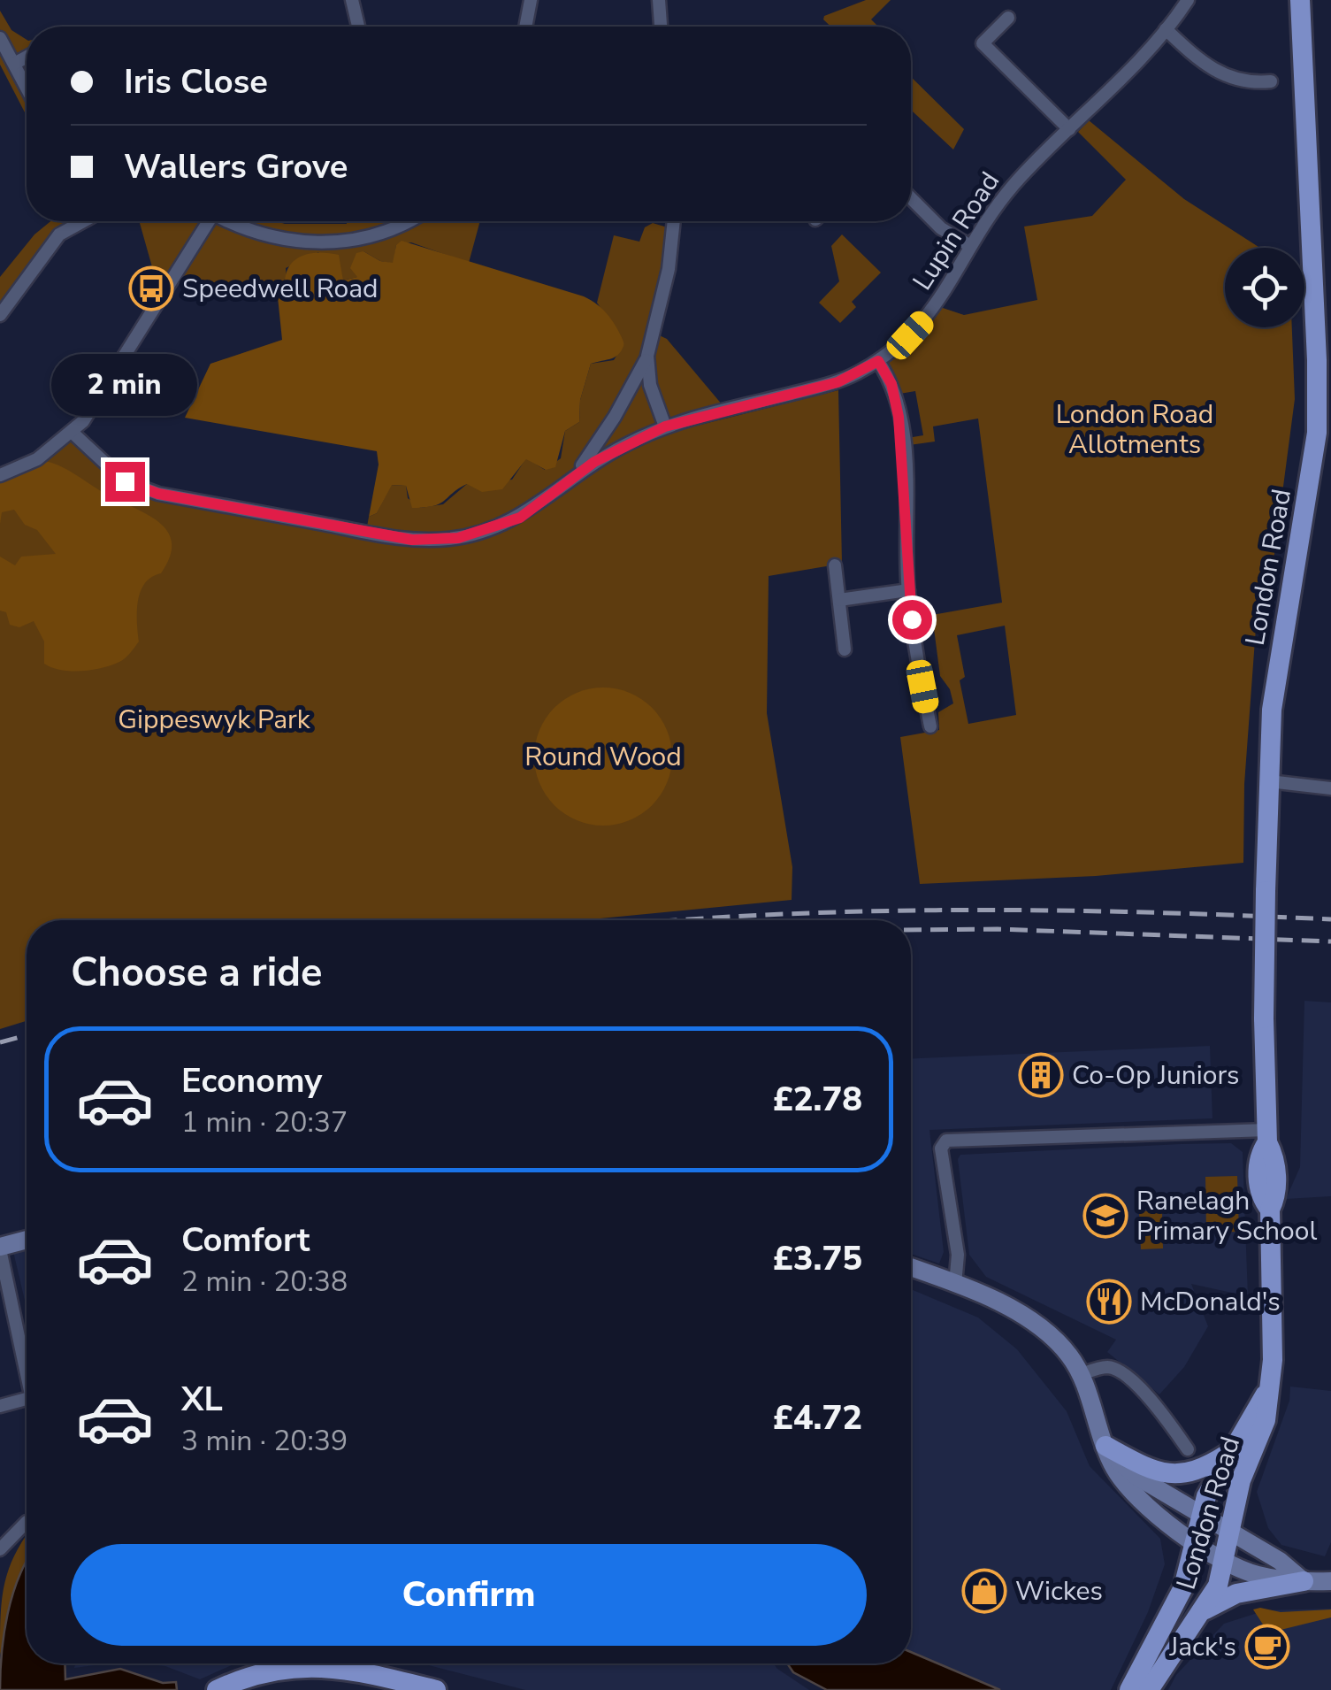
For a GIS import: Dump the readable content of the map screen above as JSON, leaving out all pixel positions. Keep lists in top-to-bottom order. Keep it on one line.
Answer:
{"streets":{"main road":["London Road"],"street":["Lupin Road"]},"parks":["London Road Allotments","Gippeswyk Park","Round Wood"],"places":{"bus stop":["Speedwell Road"],"building":["Co-Op Juniors"],"school or university":["Ranelagh Primary School"],"restaurant":["McDonald's"],"shop":["Wickes"],"cafe":["Jack's"]},"page":{"banner":["Iris Close","Wallers Grove"],"bubble":"2 min","heading":"Choose a ride","list":[{"name":"Economy","note":"1 min · 20:37","value":"£2.78"},{"name":"Comfort","note":"2 min · 20:38","value":"£3.75"},{"name":"XL","note":"3 min · 20:39","value":"£4.72"}],"buttons":"Confirm"}}
